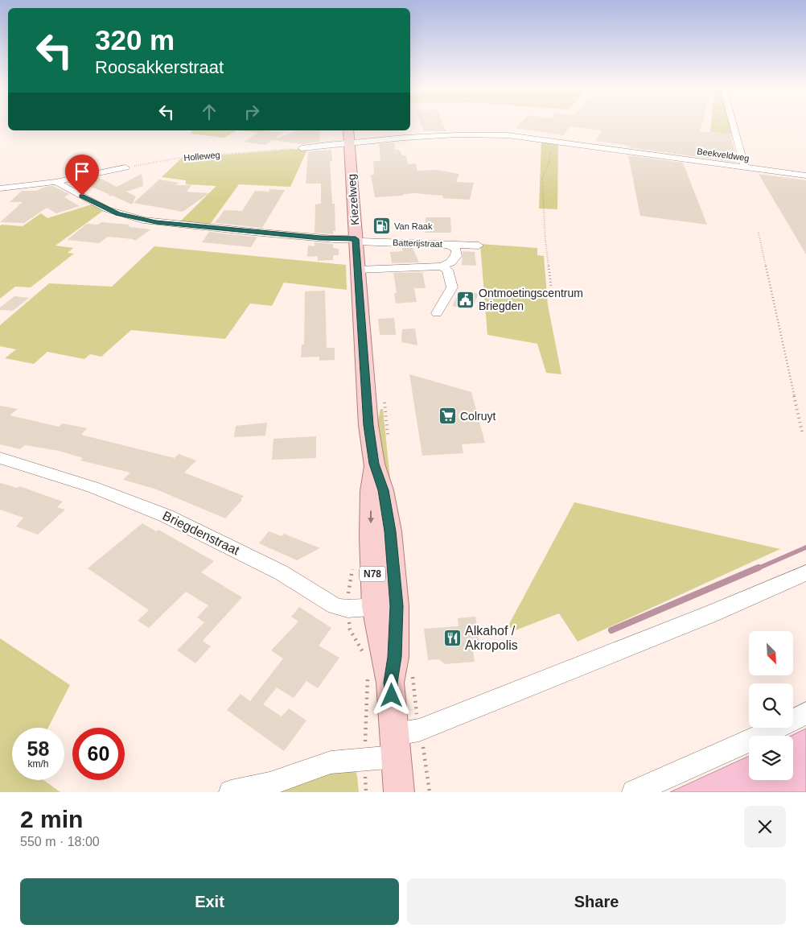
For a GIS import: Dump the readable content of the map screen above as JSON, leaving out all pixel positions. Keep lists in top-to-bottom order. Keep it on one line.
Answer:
{"streets":{"main road":["Kiezelweg","N78"],"street":["Beekveldweg","Batterijstraat","Briegdenstraat"],"path":["Holleweg"]},"crossings":[["Beekveldweg","Kiezelweg"],["Kiezelweg","Batterijstraat"],["Kiezelweg","Briegdenstraat"]],"places":{"fuel station":["Van Raak"],"public building":["Ontmoetingscentrum Briegden"],"supermarket":["Colruyt"],"restaurant":["Alkahof / Akropolis"]},"north":"bottom right","page":{"turn":["320 m","Roosakkerstraat"],"speed":"58 km/h","limit":"60","heading":["2 min","550 m · 18:00"],"buttons":["Exit","Share"]}}
